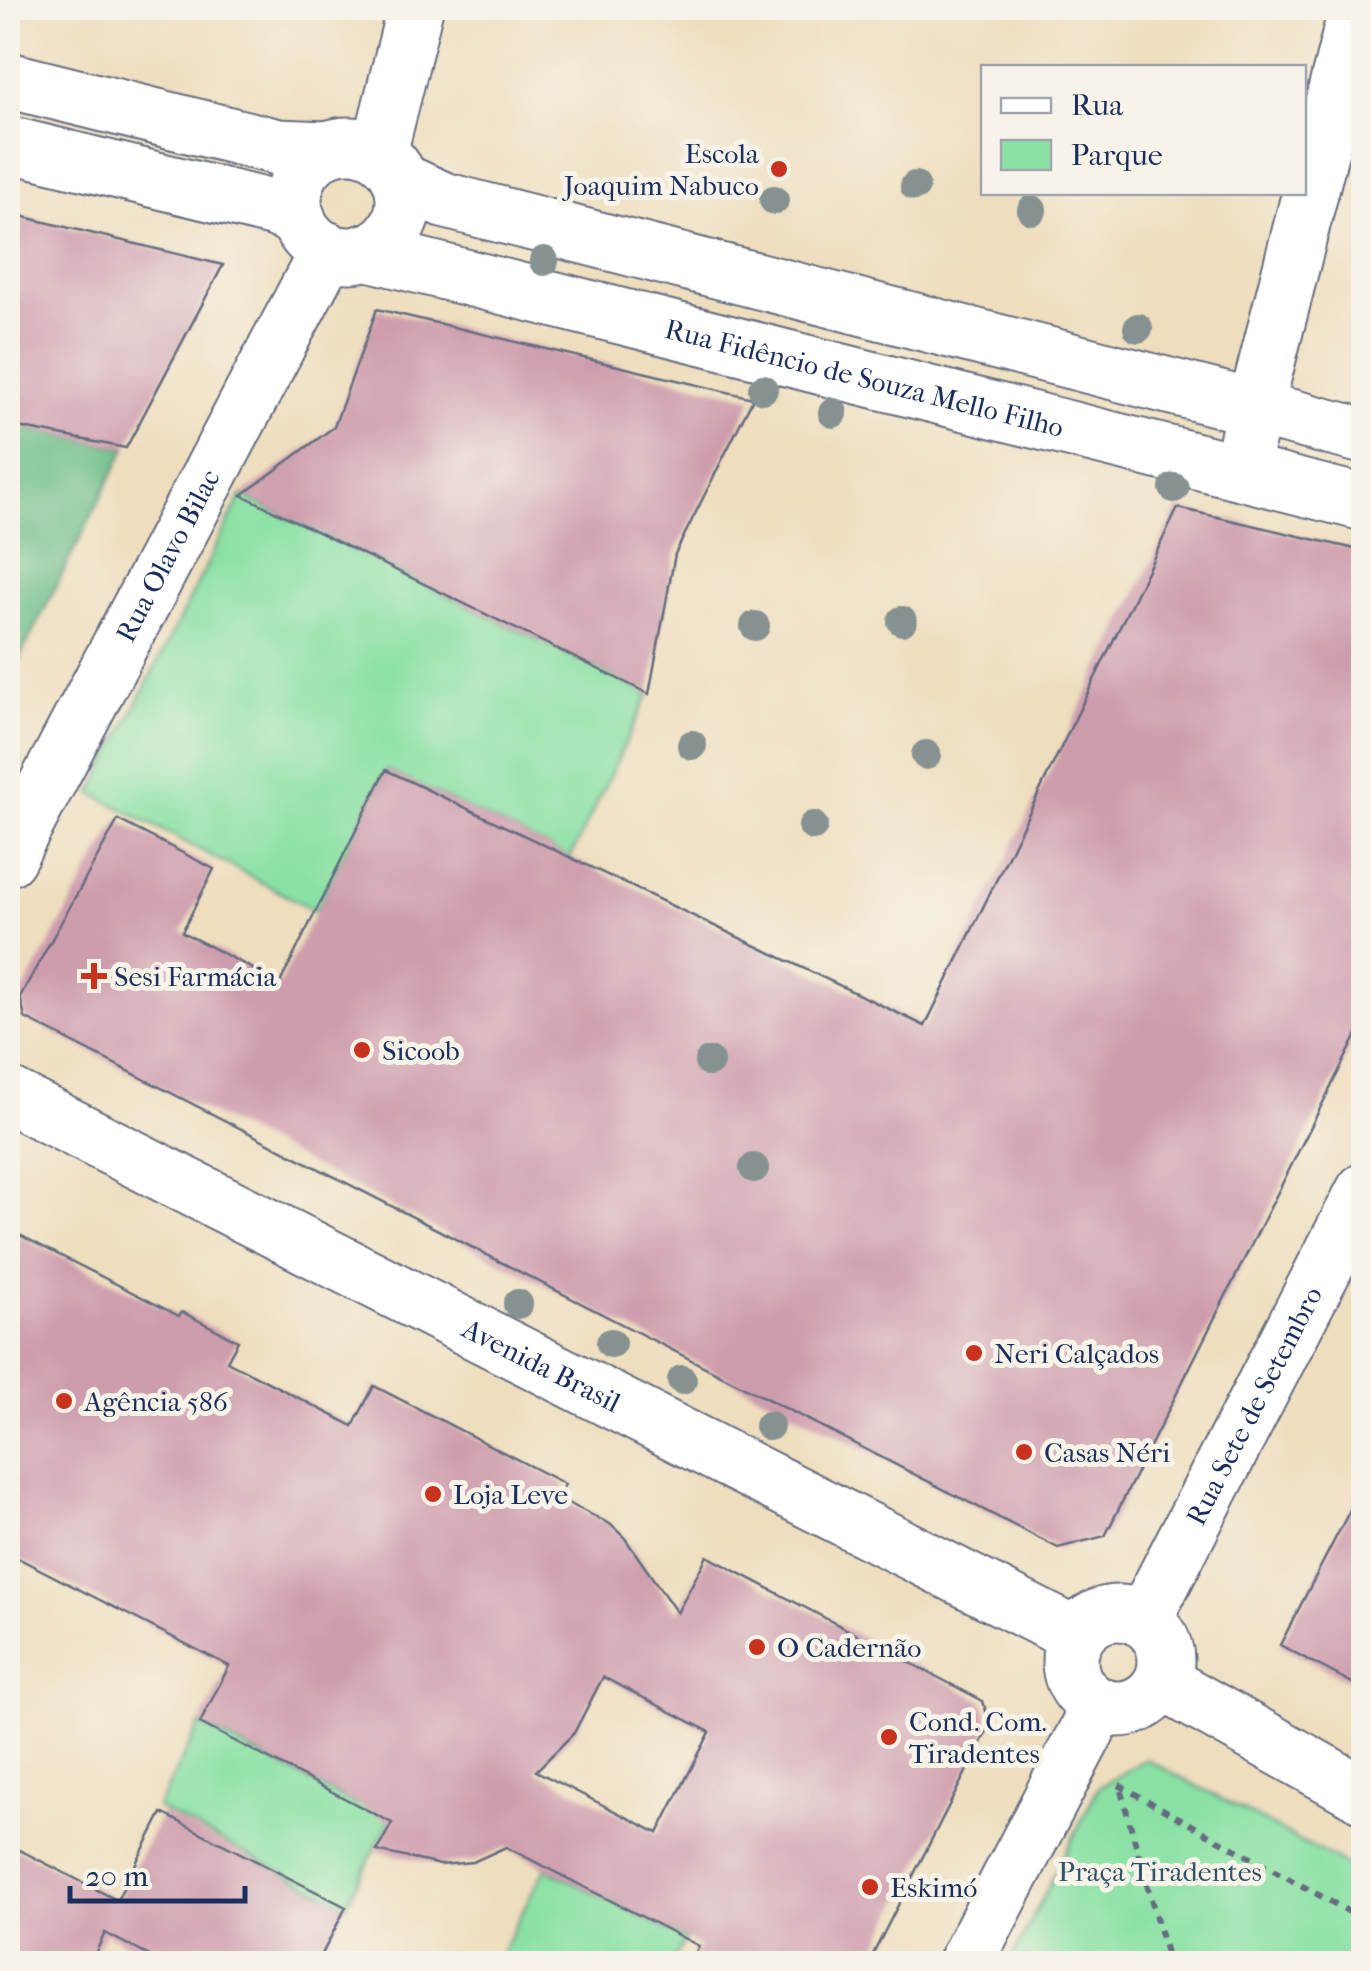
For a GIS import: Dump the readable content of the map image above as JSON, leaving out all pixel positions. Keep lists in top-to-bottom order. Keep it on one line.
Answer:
{"streets":{"street":["Rua Fidêncio de Souza Mello Filho","Rua Olavo Bilac","Avenida Brasil","Rua Sete de Setembro"]},"crossings":[["Rua Fidêncio de Souza Mello Filho","Rua Olavo Bilac"],["Avenida Brasil","Rua Sete de Setembro"]],"parks":["Praça Tiradentes"],"places":{"other":["Escola Joaquim Nabuco","Sicoob","Neri Calçados","Agência 586","Casas Néri","Loja Leve","O Cadernão","Cond. Com. Tiradentes","Eskimó"],"health":["Sesi Farmácia"]},"legend":["Rua","Parque"],"scale_bar":"20 m"}
